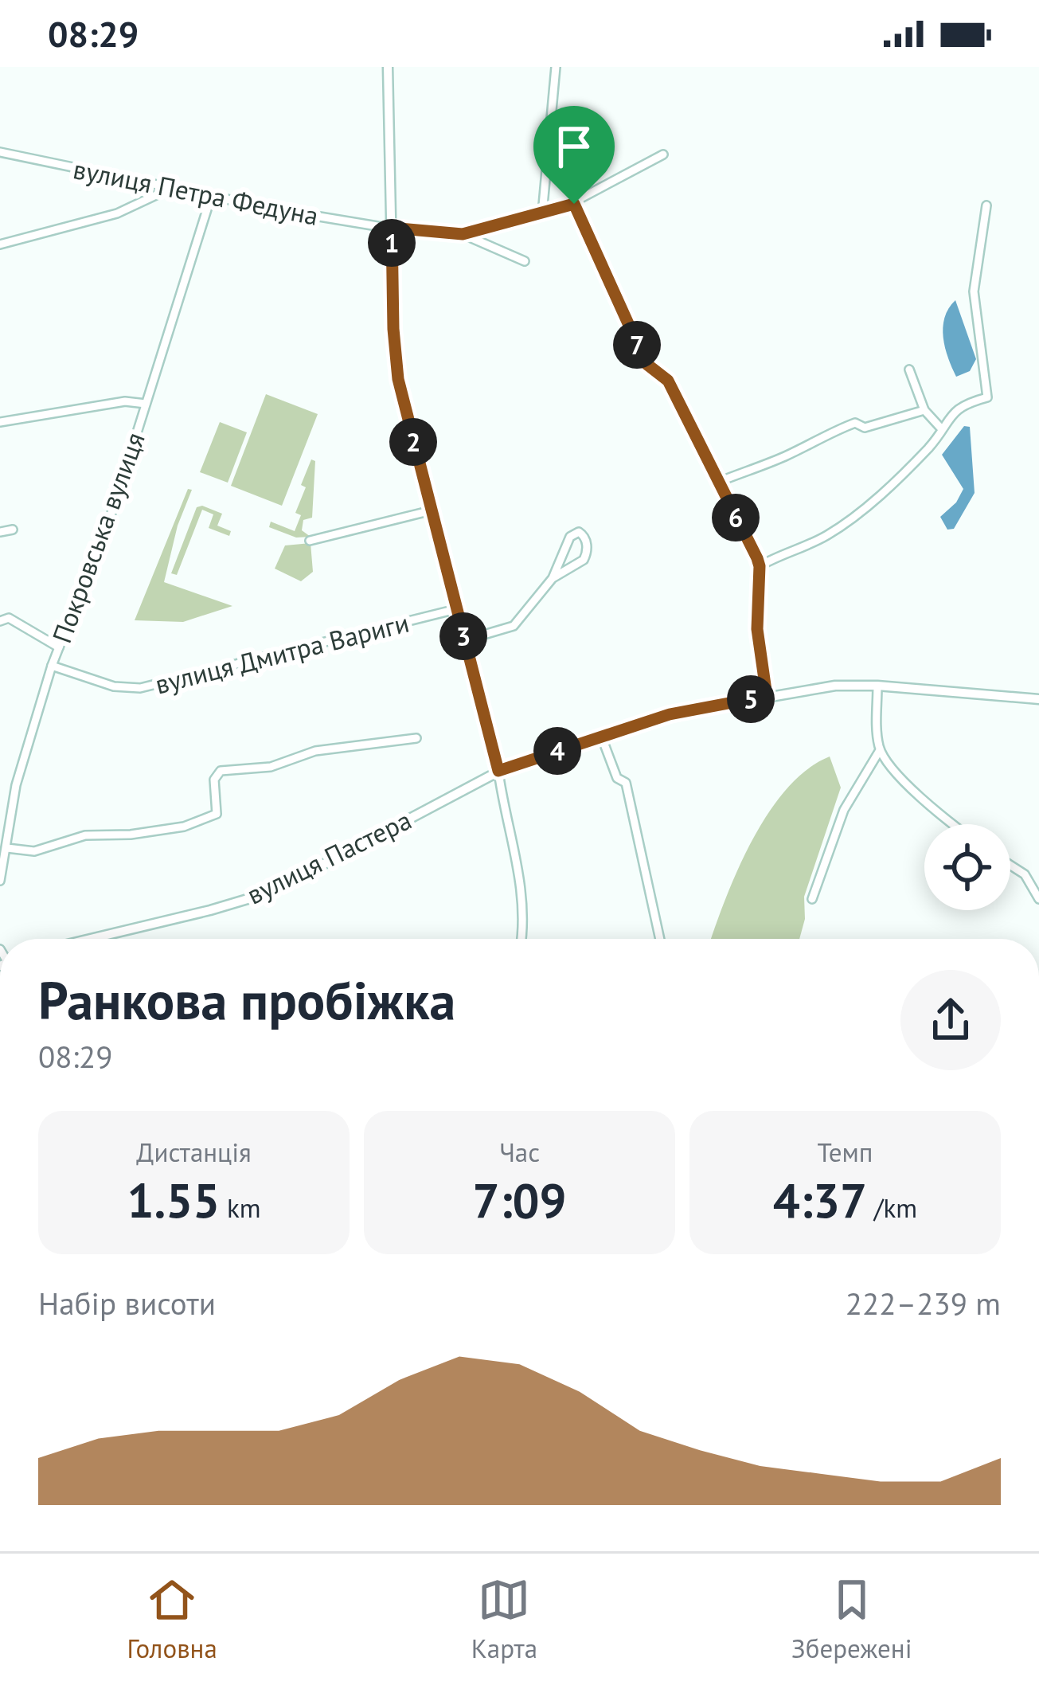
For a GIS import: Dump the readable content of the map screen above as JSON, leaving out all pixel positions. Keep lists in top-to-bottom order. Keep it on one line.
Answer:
{"streets":{"street":["вулиця Петра Федуна","Покровська вулиця","вулиця Дмитра Вариги","вулиця Пастера"]},"crossings":[["вулиця Петра Федуна","Покровська вулиця"],["Покровська вулиця","вулиця Дмитра Вариги"]],"page":{"status":"08:29","pins":["1","7","2","6","3","5","4"],"heading":["Ранкова пробіжка","08:29"],"stats":[["Дистанція","1.55 km"],["Час","7:09"],["Темп","4:37 /km"]],"chart":["Набір висоти","222–239 m"],"tabs":["Головна","Карта","Збережені"]}}
